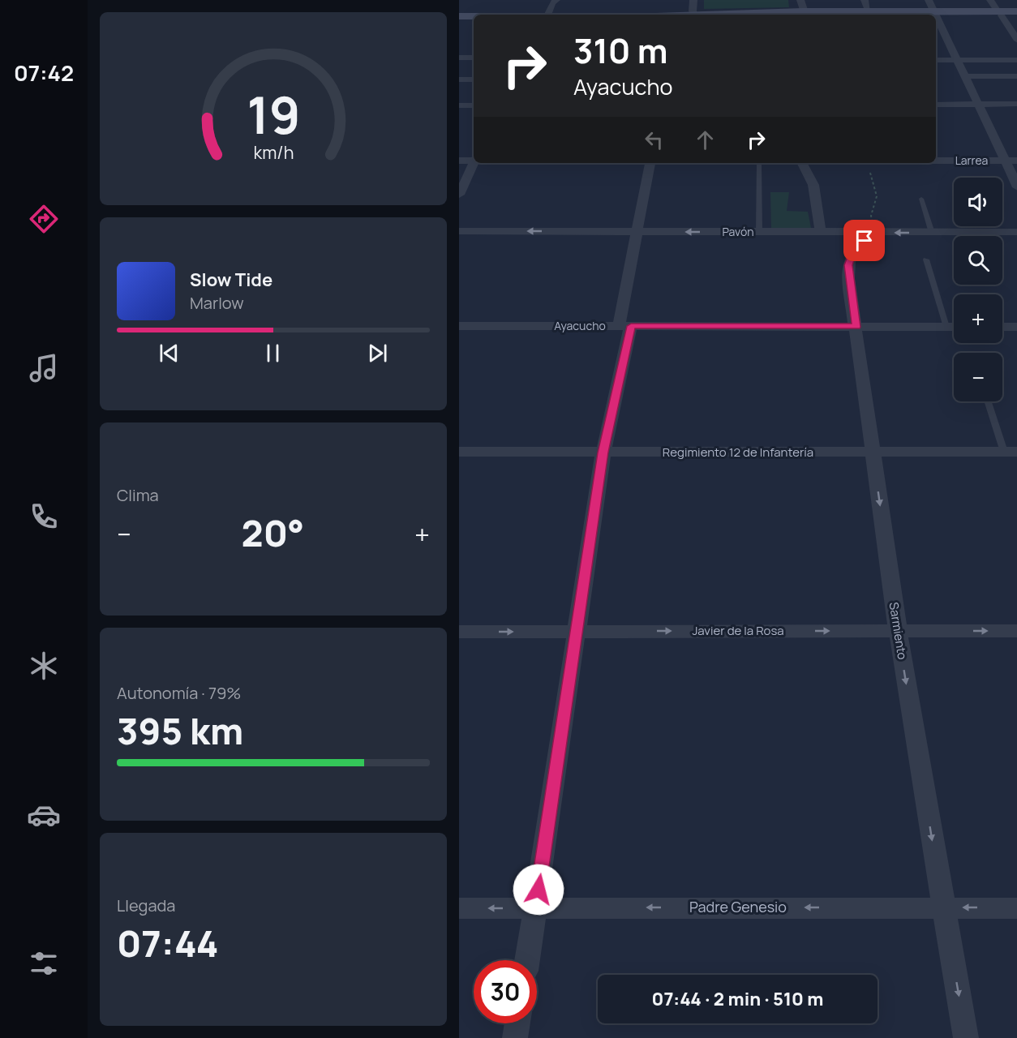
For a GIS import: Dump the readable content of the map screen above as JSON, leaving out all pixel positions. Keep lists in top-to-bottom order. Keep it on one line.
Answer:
{"streets":{"street":["Larrea","Pavón","Ayacucho","Regimiento 12 de Infantería","Javier de la Rosa","Sarmiento","Padre Genesio"]},"crossings":[["Pavón","Sarmiento"],["Ayacucho","Sarmiento"],["Regimiento 12 de Infantería","Sarmiento"],["Javier de la Rosa","Sarmiento"],["Sarmiento","Padre Genesio"]],"one_way":["Pavón","Javier de la Rosa","Sarmiento","Padre Genesio"],"page":{"tabs":"07:42","turn":["310 m","Ayacucho"],"map_buttons":["+","−"],"song":["Slow Tide","Marlow"],"tile":["Clima",["Autonomía · 79%","395 km"],["Llegada","07:44"]],"heat":["−","20°","+"],"limit":"30","trip":"07:44 · 2 min · 510 m","gauge":["19","km/h"]}}
